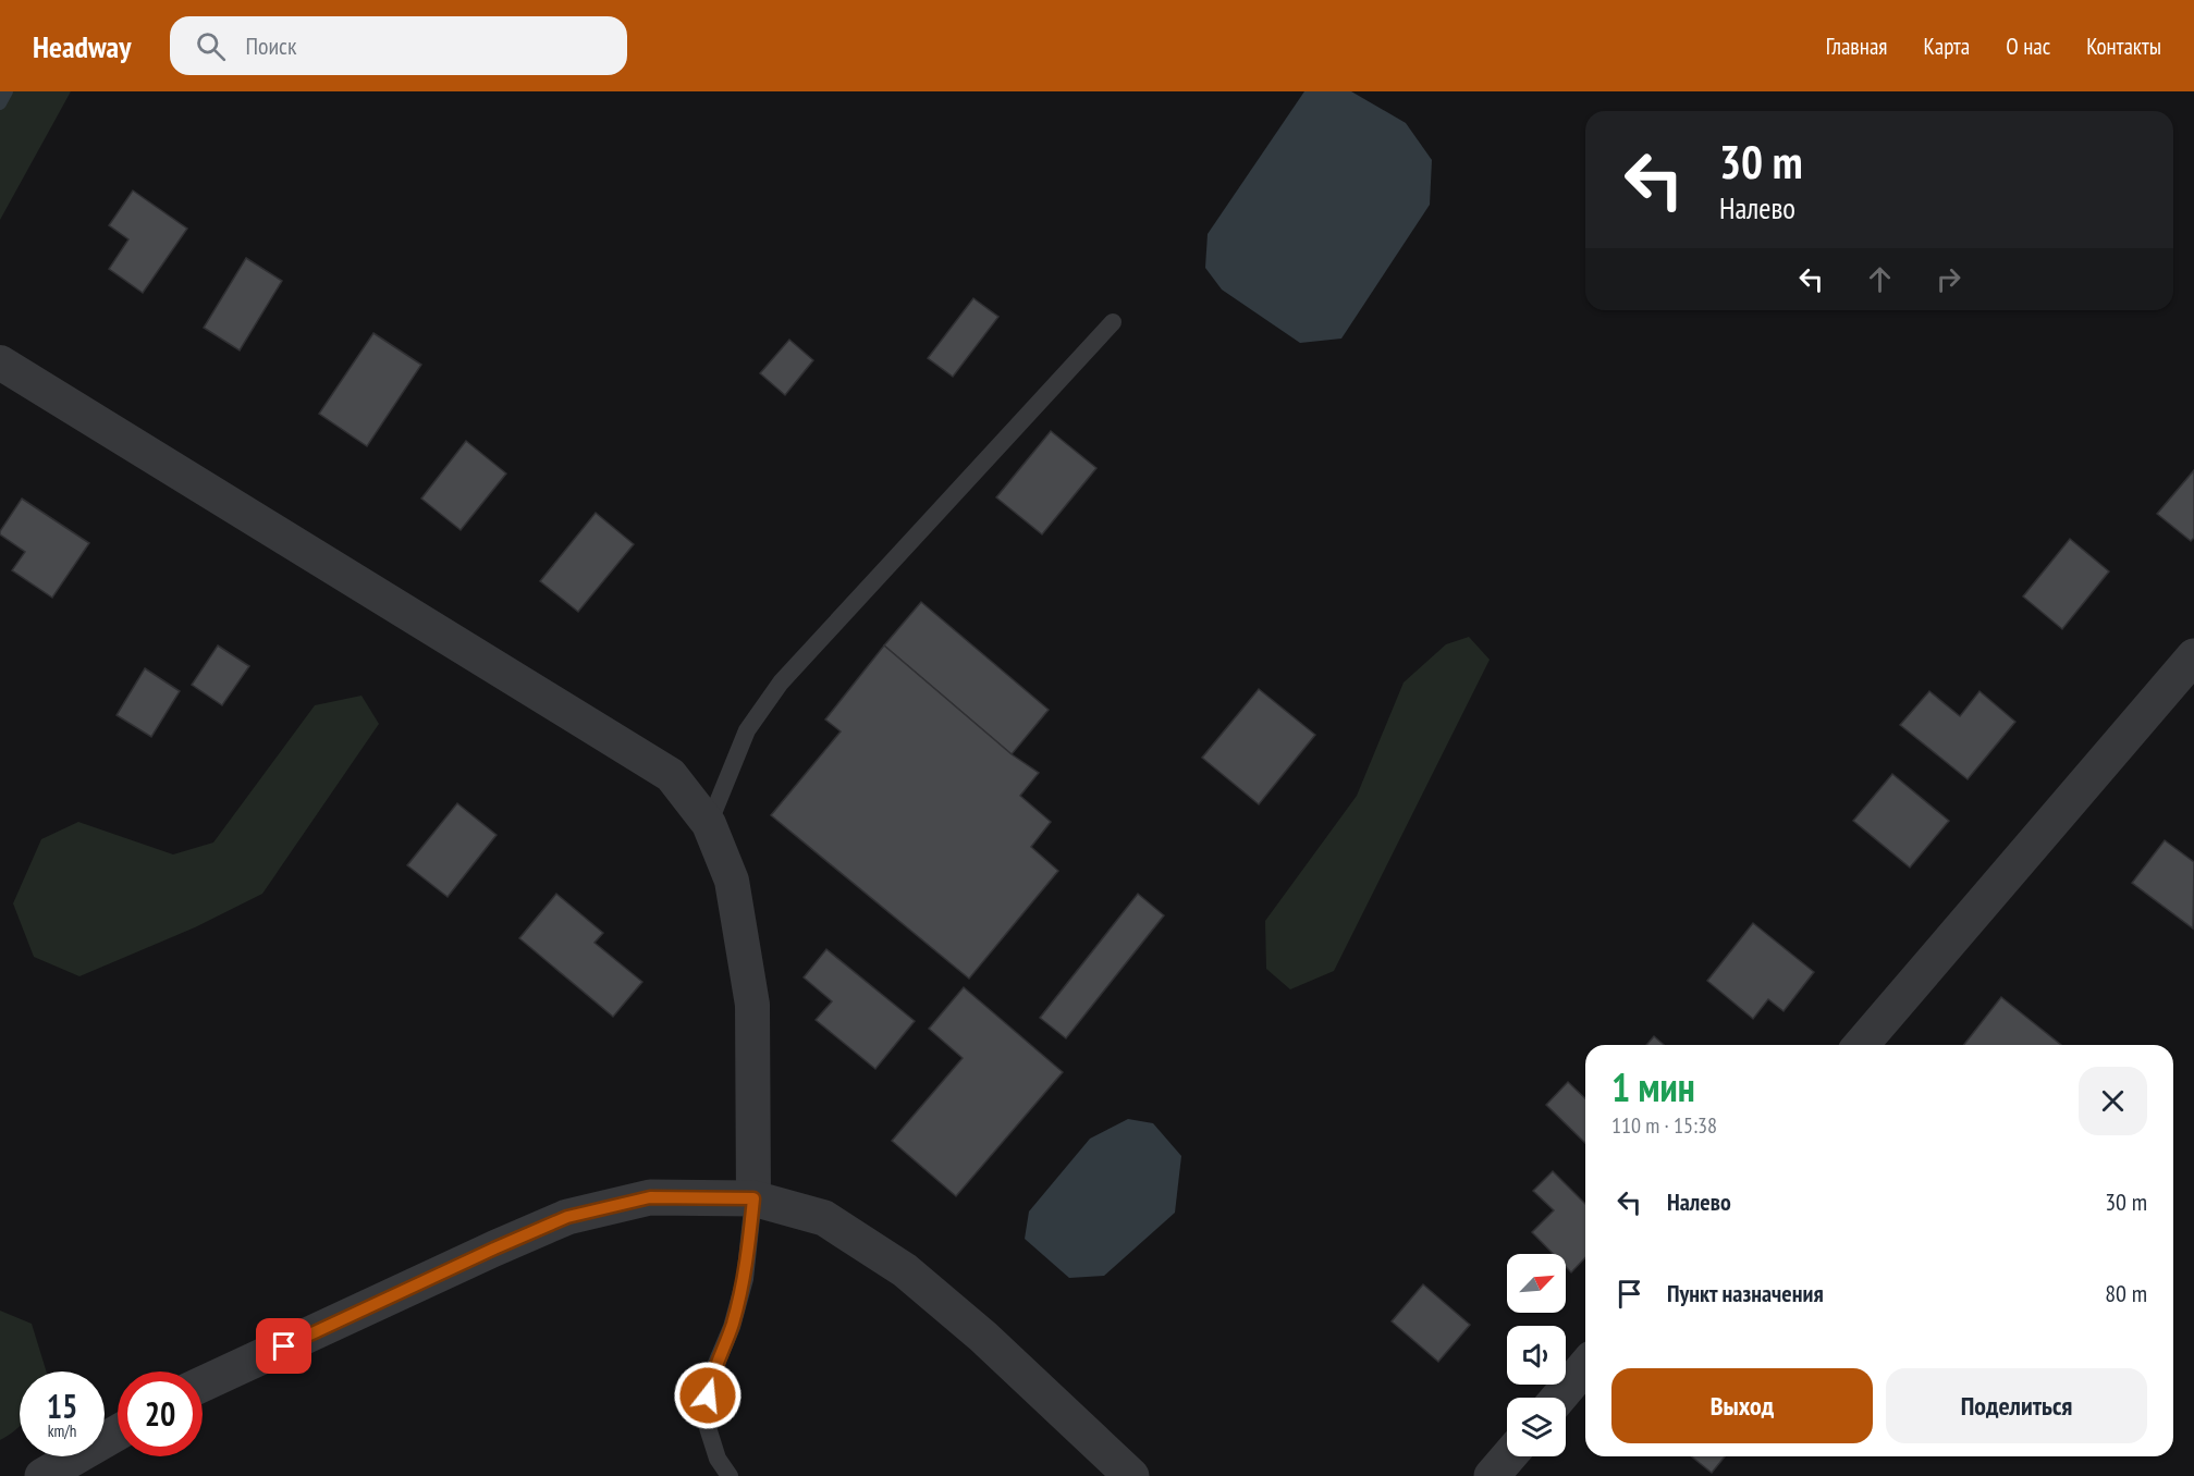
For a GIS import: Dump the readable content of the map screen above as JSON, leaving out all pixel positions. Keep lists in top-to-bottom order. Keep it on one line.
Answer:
{"north":"top right","page":{"header":"Headway","search":"Поиск","nav":["Главная","Карта","О нас","Контакты"],"turn":["30 m","Налево"],"heading":["1 мин","110 m · 15:38"],"list":[{"name":"Налево","value":"30 m"},{"name":"Пункт назначения","value":"80 m"}],"buttons":["Выход","Поделиться"],"speed":"15 km/h","limit":"20"}}
